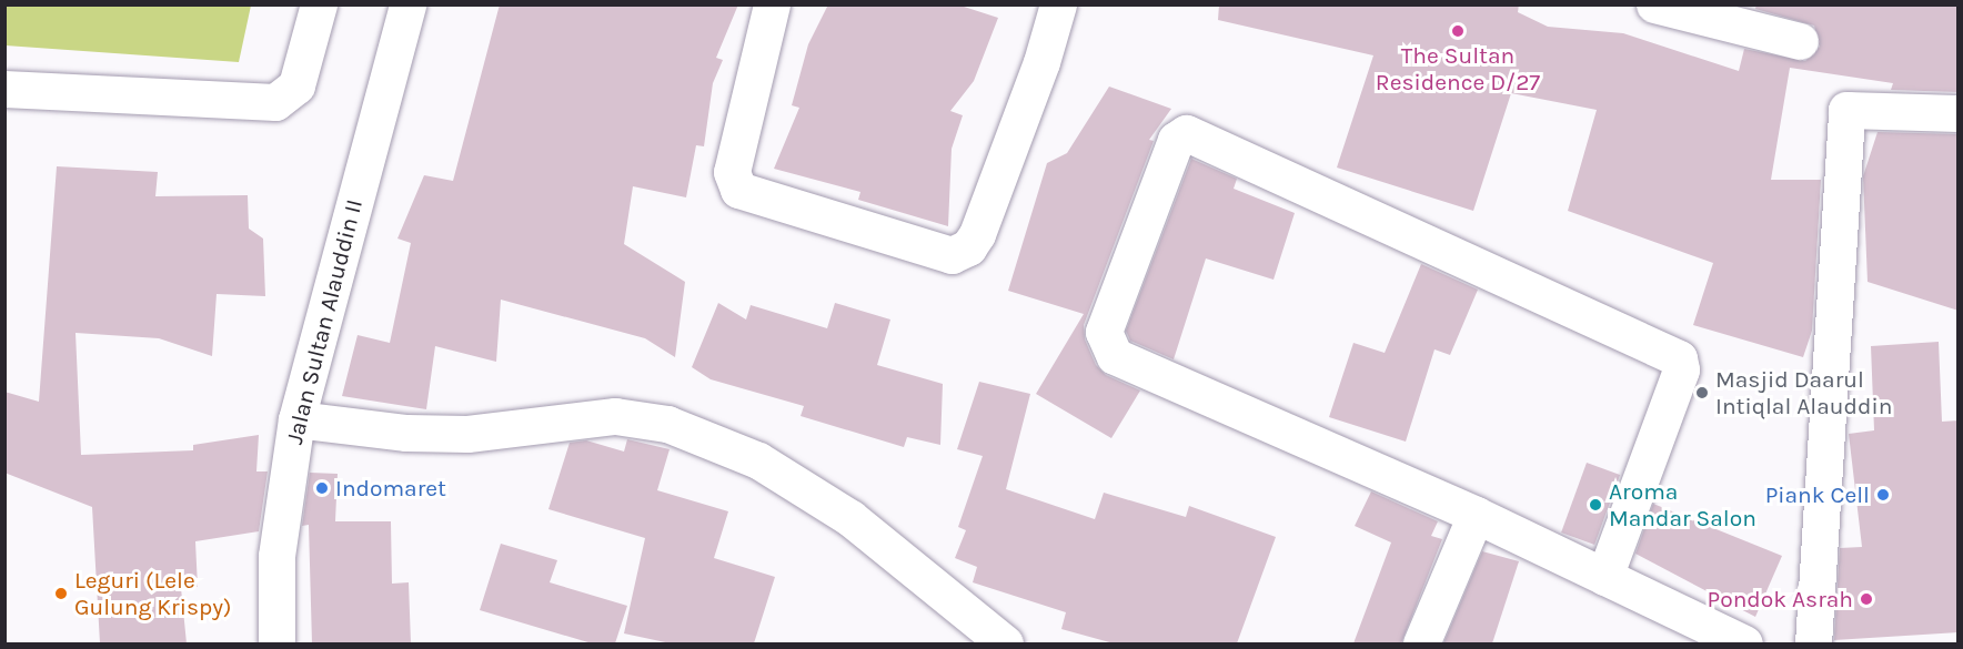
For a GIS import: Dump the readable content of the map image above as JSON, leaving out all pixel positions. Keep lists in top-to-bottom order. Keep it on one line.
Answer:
{"streets":{"street":["Jalan Sultan Alauddin II"]},"places":["The Sultan Residence D/27","Masjid Daarul Intiqlal Alauddin","Indomaret","Piank Cell","Aroma Mandar Salon","Leguri (Lele Gulung Krispy)","Pondok Asrah"]}
